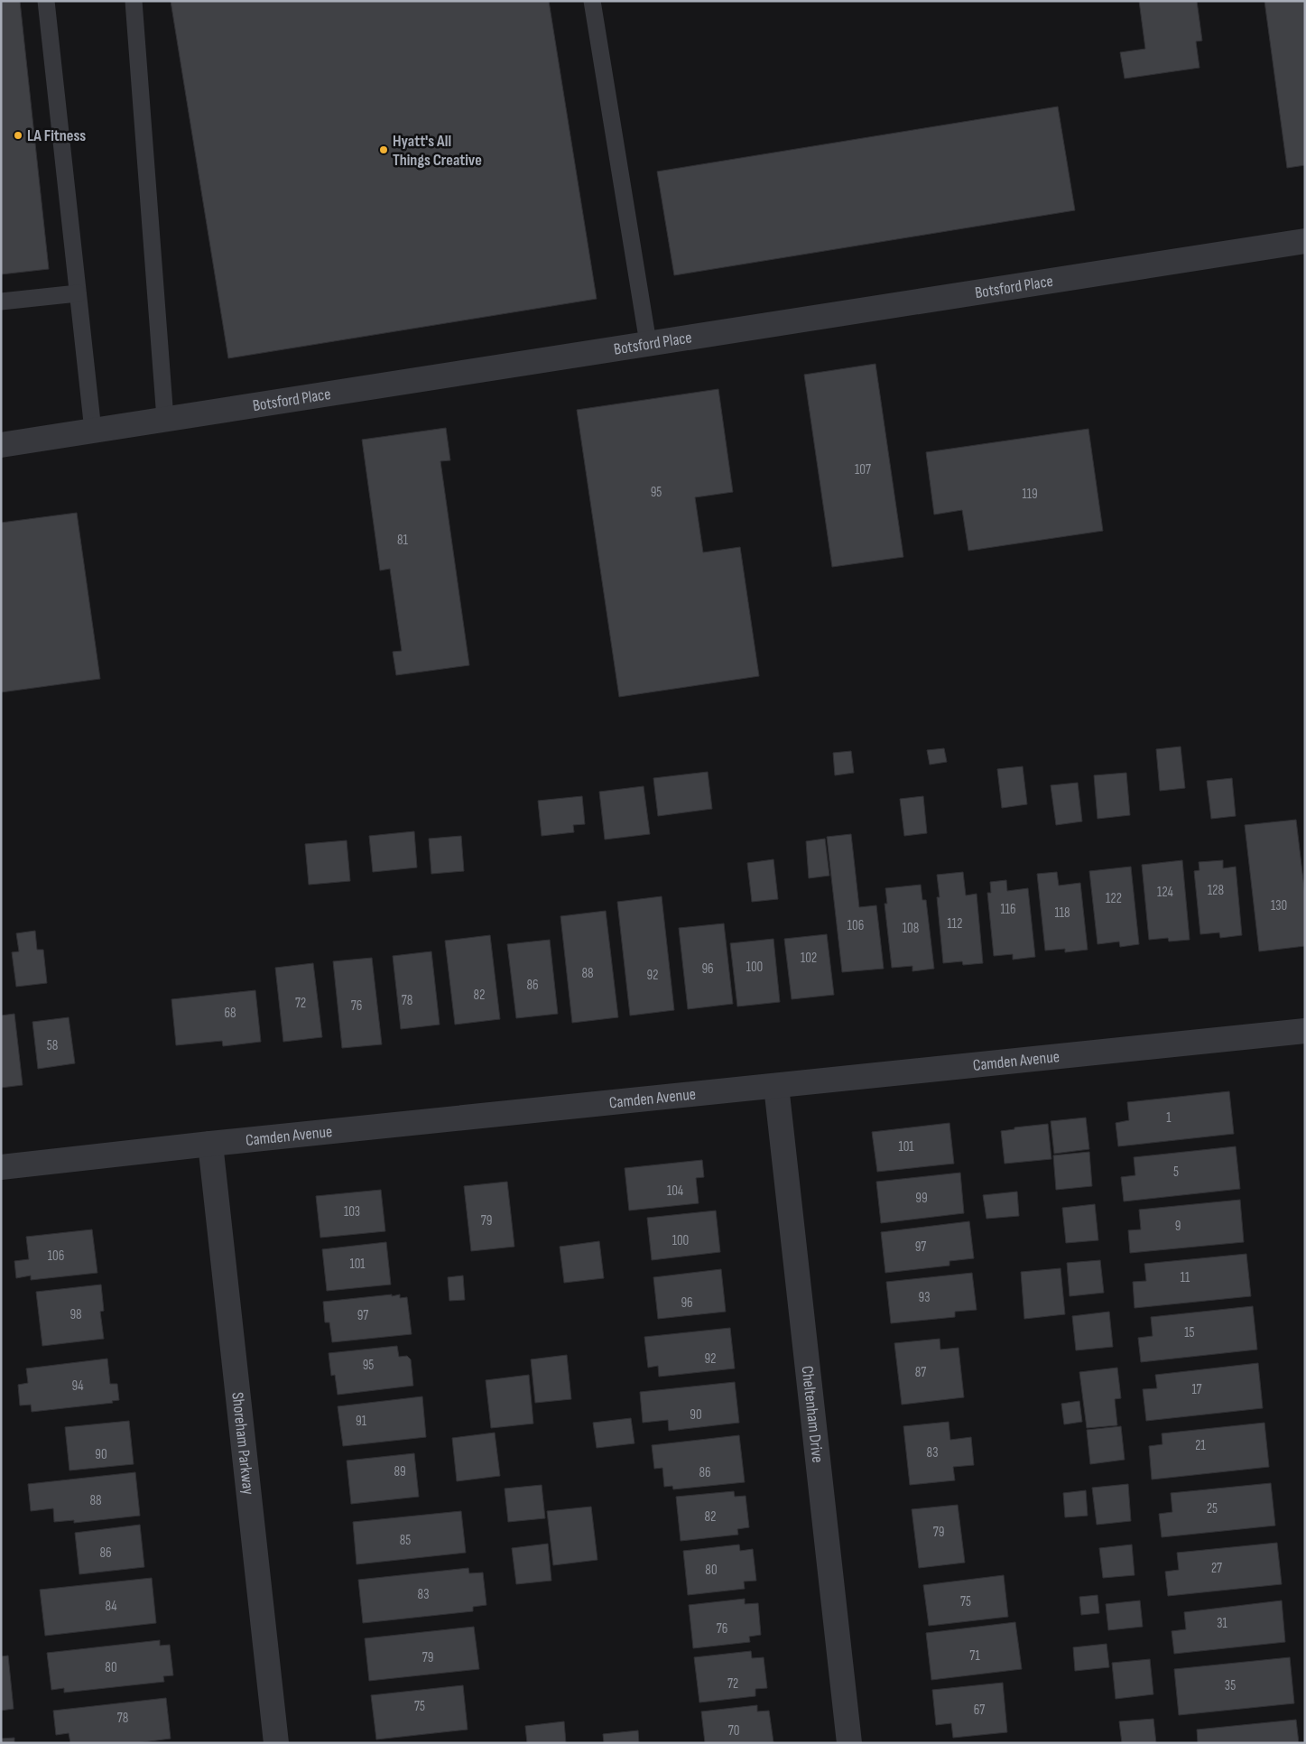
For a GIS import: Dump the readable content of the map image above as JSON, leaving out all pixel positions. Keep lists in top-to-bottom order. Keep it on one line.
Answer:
{"streets":{"street":["Botsford Place","Camden Avenue","Cheltenham Drive","Shoreham Parkway"]},"crossings":[["Camden Avenue","Cheltenham Drive"],["Camden Avenue","Shoreham Parkway"]],"places":["LA Fitness","Hyatt's All Things Creative"],"house_numbers":["107","95","119","81","128","124","122","130","116","118","112","106","108","102","100","96","88","92","86","82","78","72","76","68","58","1","101","5","104","99","103","79","9","100","97","106","101","11","93","96","98","97","15","92","95","87","94","17","90","91","21","83","90","89","86","88","25","82","79","85","86","27","80","83","75","84","31","76","71","79","80","72","35","75","67","78","70"]}
